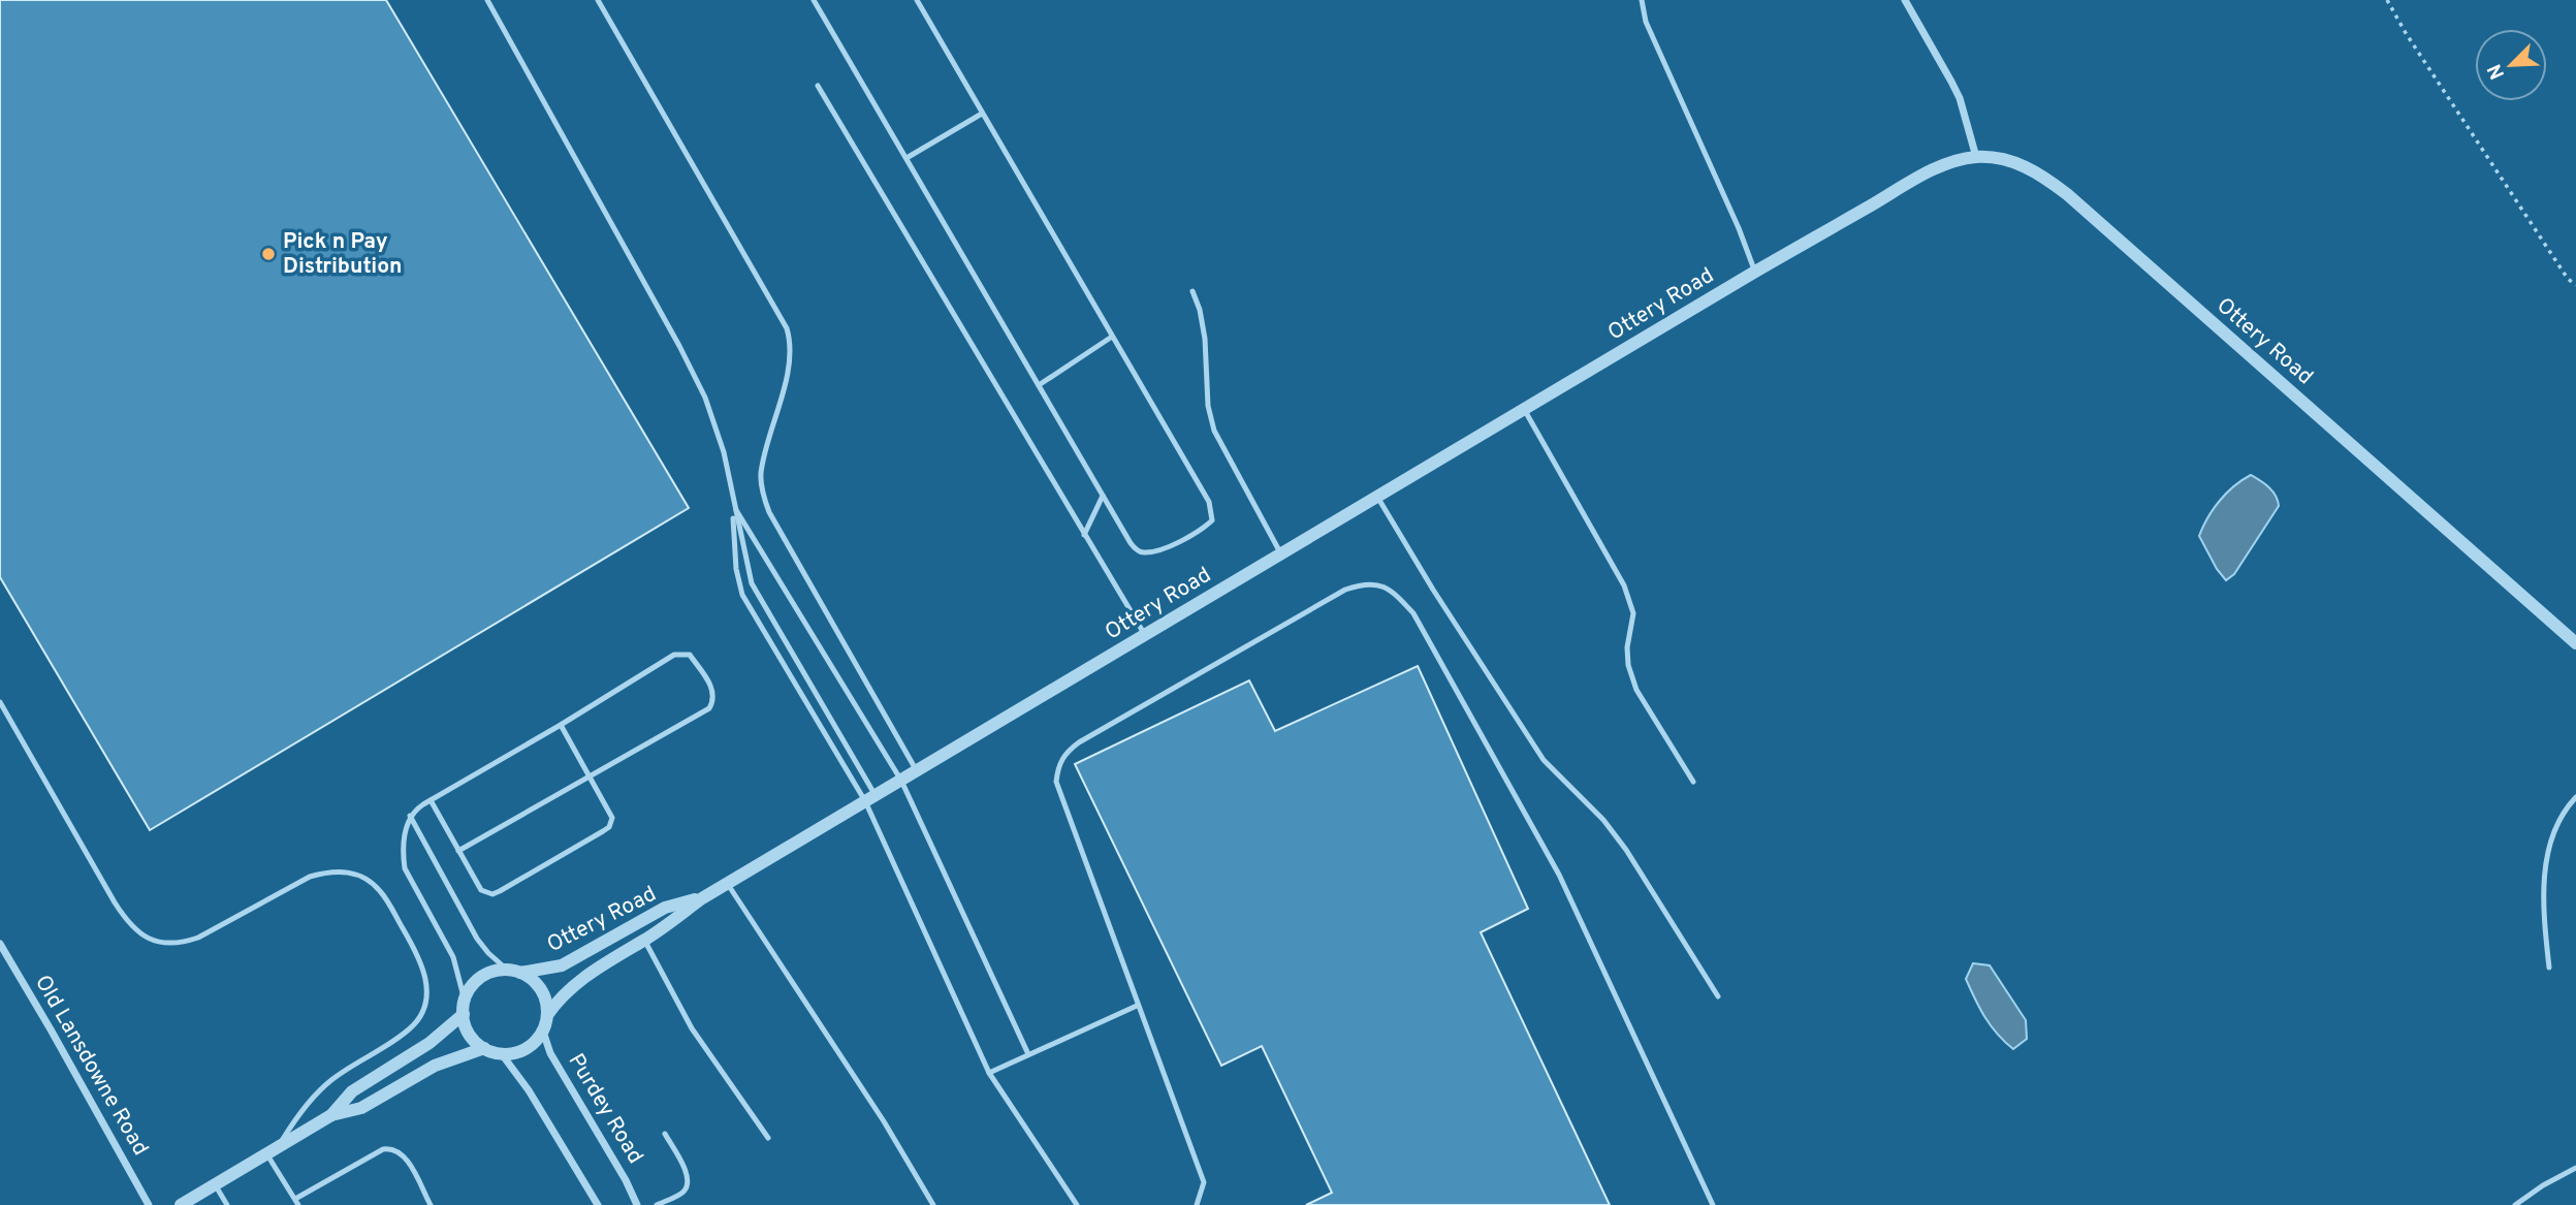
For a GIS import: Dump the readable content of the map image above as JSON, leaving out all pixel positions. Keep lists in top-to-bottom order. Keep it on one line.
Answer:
{"streets":{"street":["Ottery Road","Old Lansdowne Road","Purdey Road"]},"crossings":[["Ottery Road","Purdey Road"]],"places":["Pick n Pay Distribution"],"north":"bottom left"}
